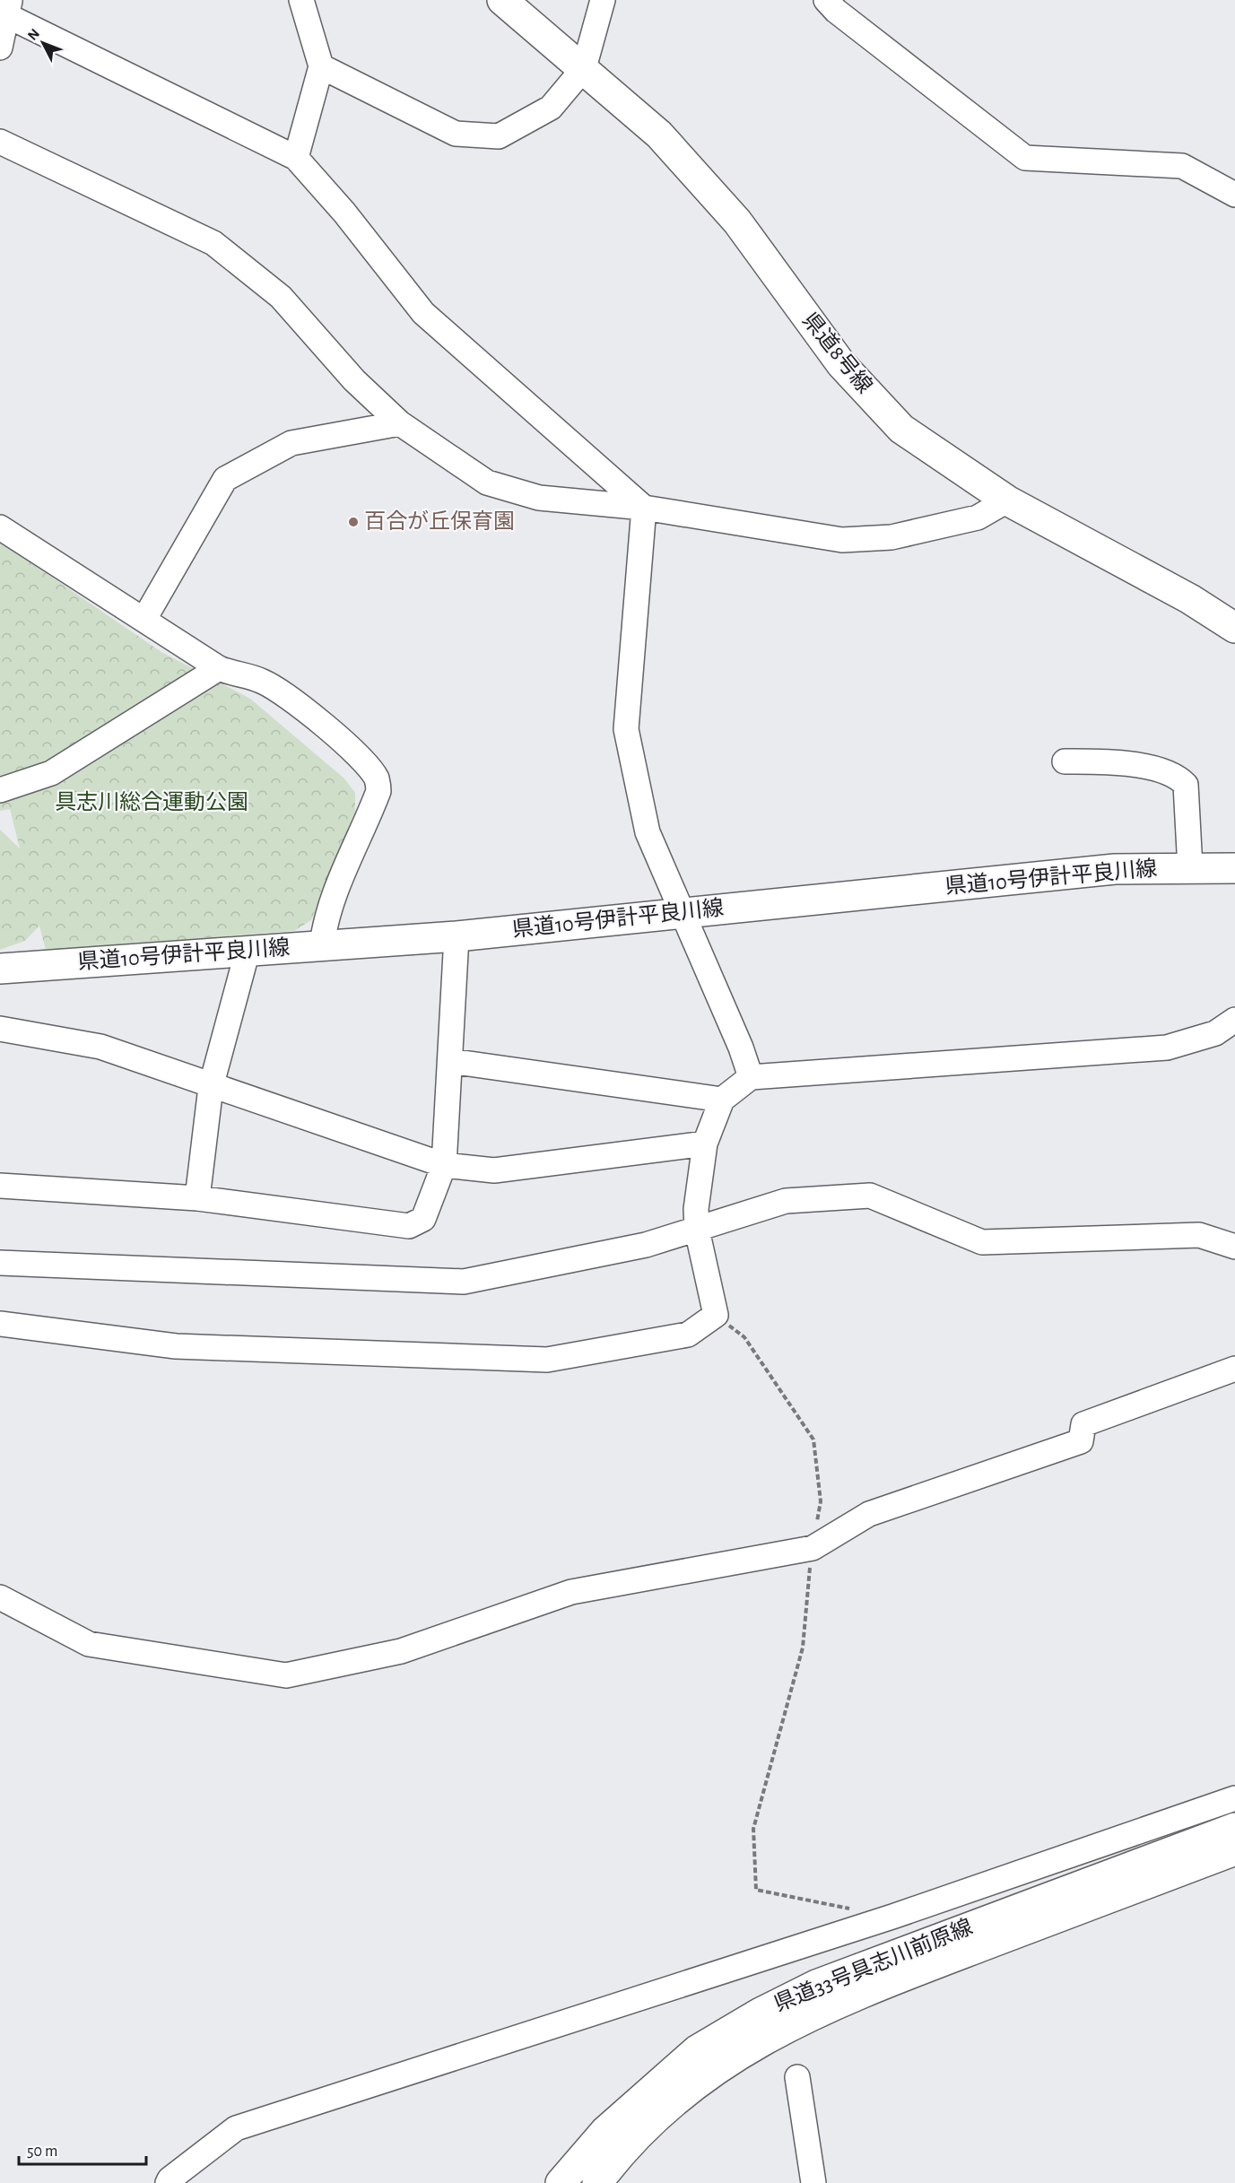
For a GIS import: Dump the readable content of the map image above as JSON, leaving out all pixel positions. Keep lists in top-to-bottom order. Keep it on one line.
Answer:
{"streets":{"main road":["県道8号線","県道10号伊計平良川線","県道33号具志川前原線"]},"parks":["具志川総合運動公園"],"places":["百合が丘保育園"],"scale_bar":"50 m","north":"top left"}
